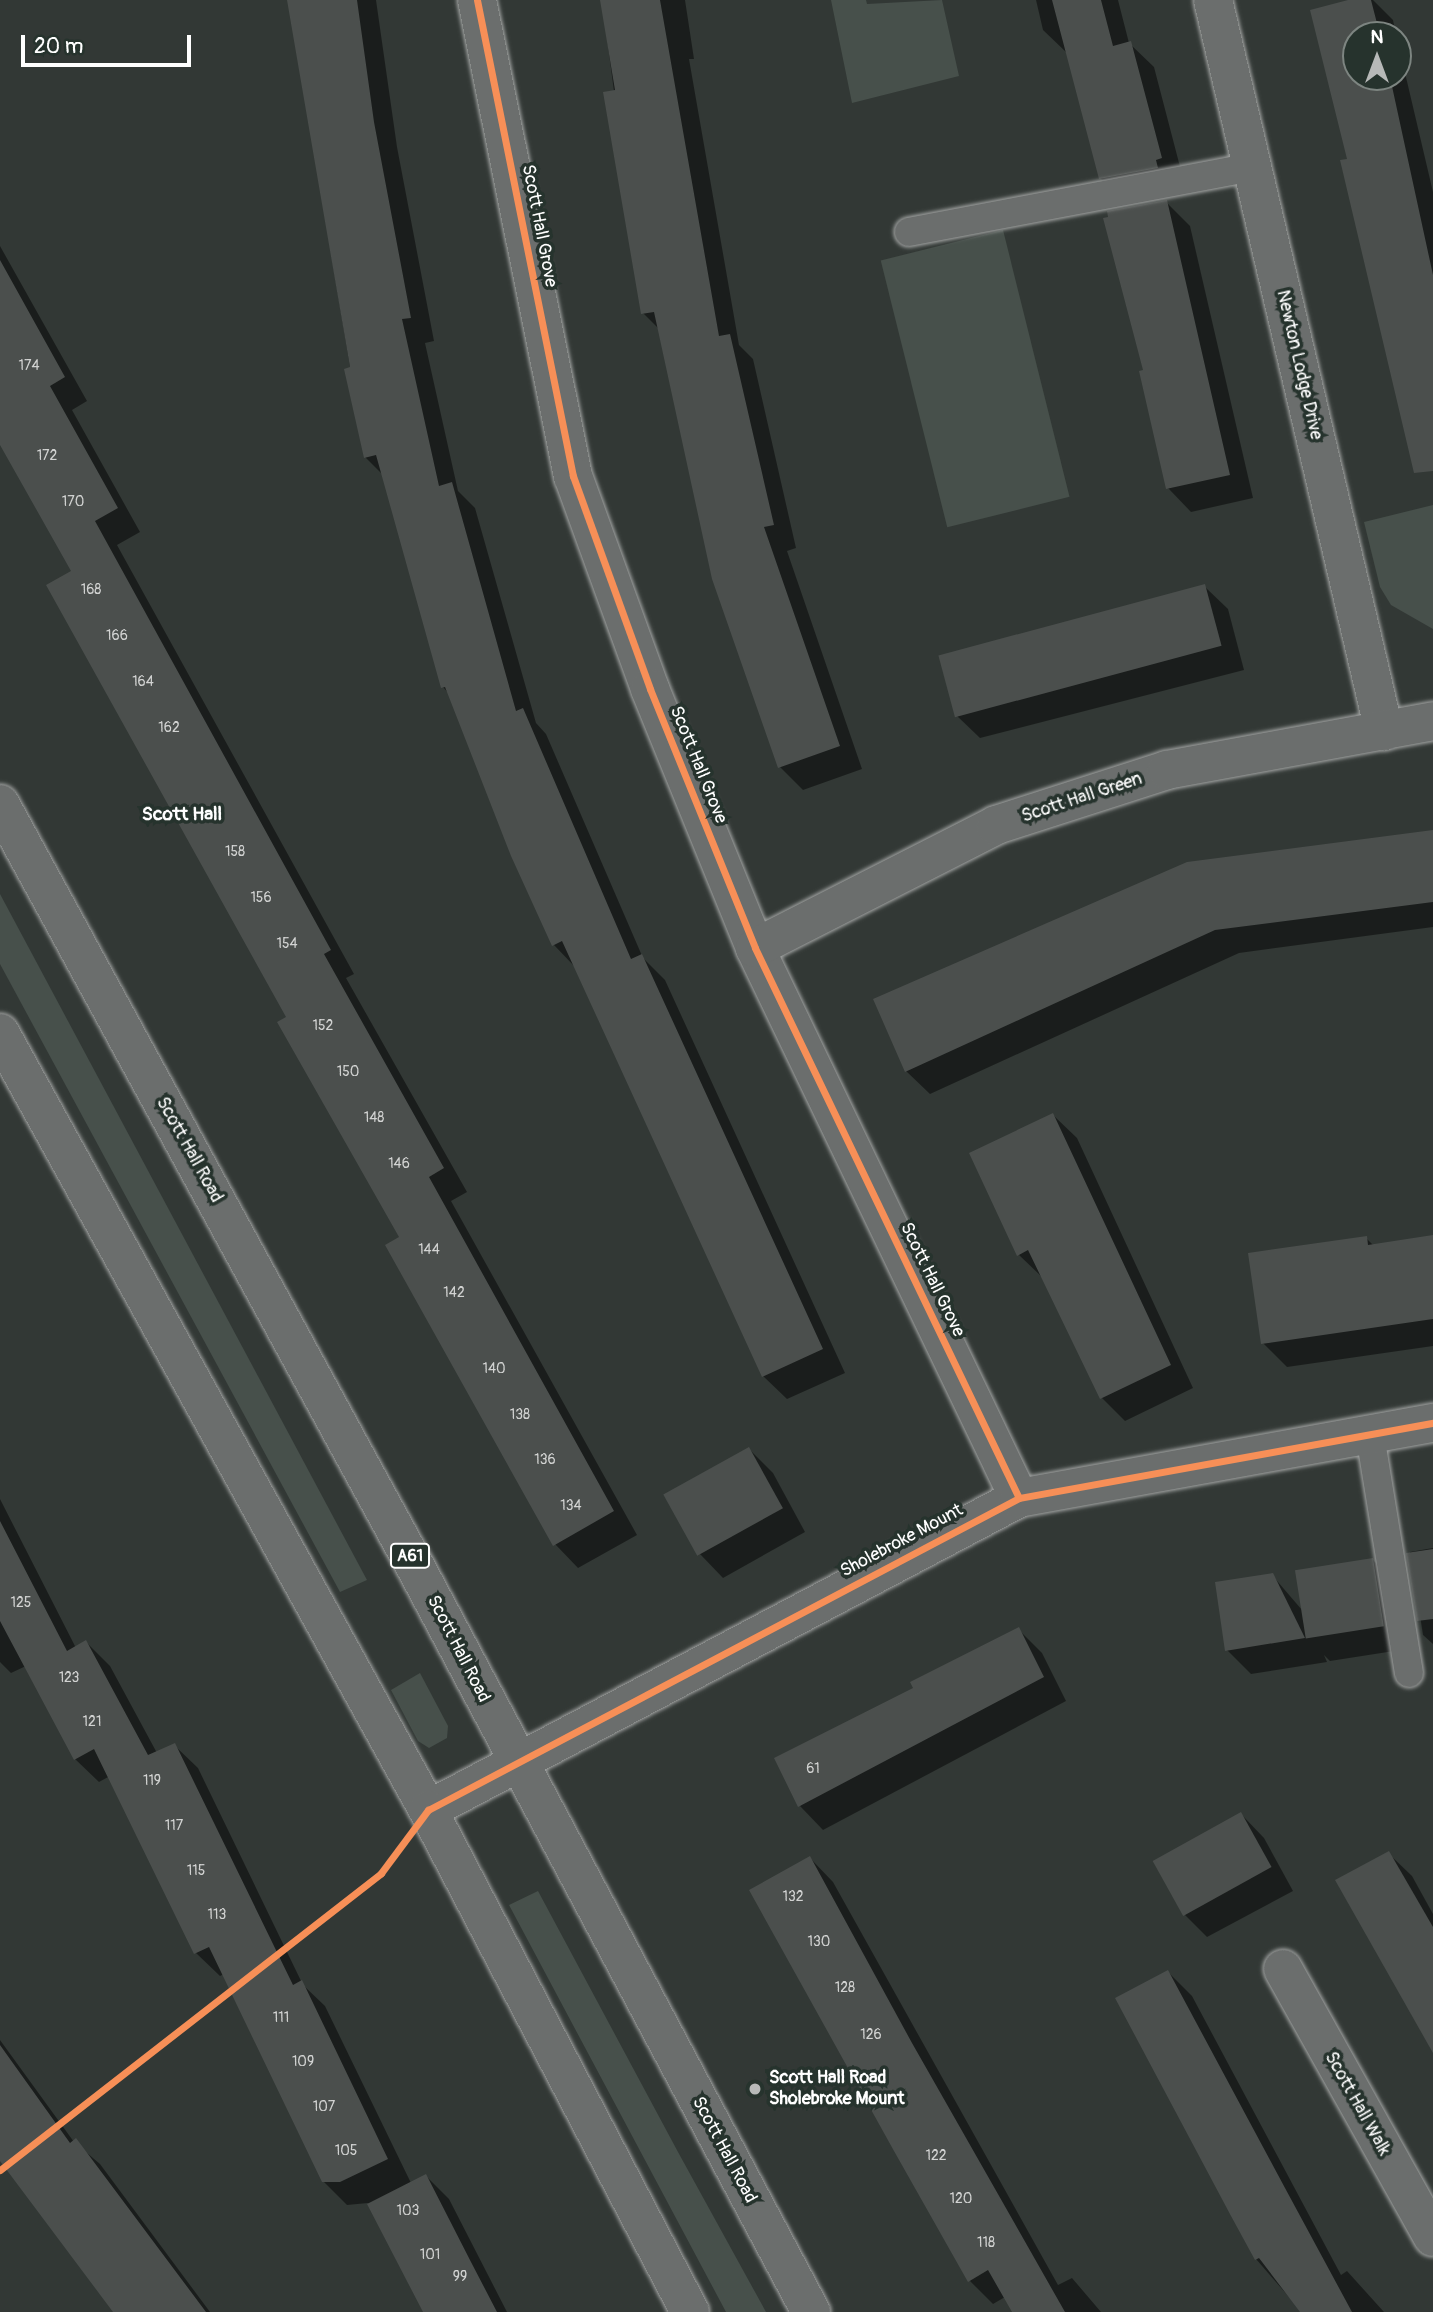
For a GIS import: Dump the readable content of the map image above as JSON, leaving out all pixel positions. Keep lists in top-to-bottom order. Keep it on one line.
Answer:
{"streets":{"main road":["Scott Hall Grove","Newton Lodge Drive","Scott Hall Green","Scott Hall Road","Sholebroke Mount","A61","Scott Hall Walk"]},"crossings":[["Scott Hall Grove","Scott Hall Green"],["Scott Hall Grove","Sholebroke Mount"],["Newton Lodge Drive","Scott Hall Green"],["Scott Hall Road","Sholebroke Mount"]],"districts":["Scott Hall"],"places":["Scott Hall Road Sholebroke Mount"],"house_numbers":["174","172","170","168","166","164","162","158","156","154","152","150","148","146","144","142","140","138","136","134","125","123","121","61","119","117","115","132","113","130","128","111","126","109","107","105","122","120","103","118","101","99"],"scale_bar":"20 m","north":"top"}
